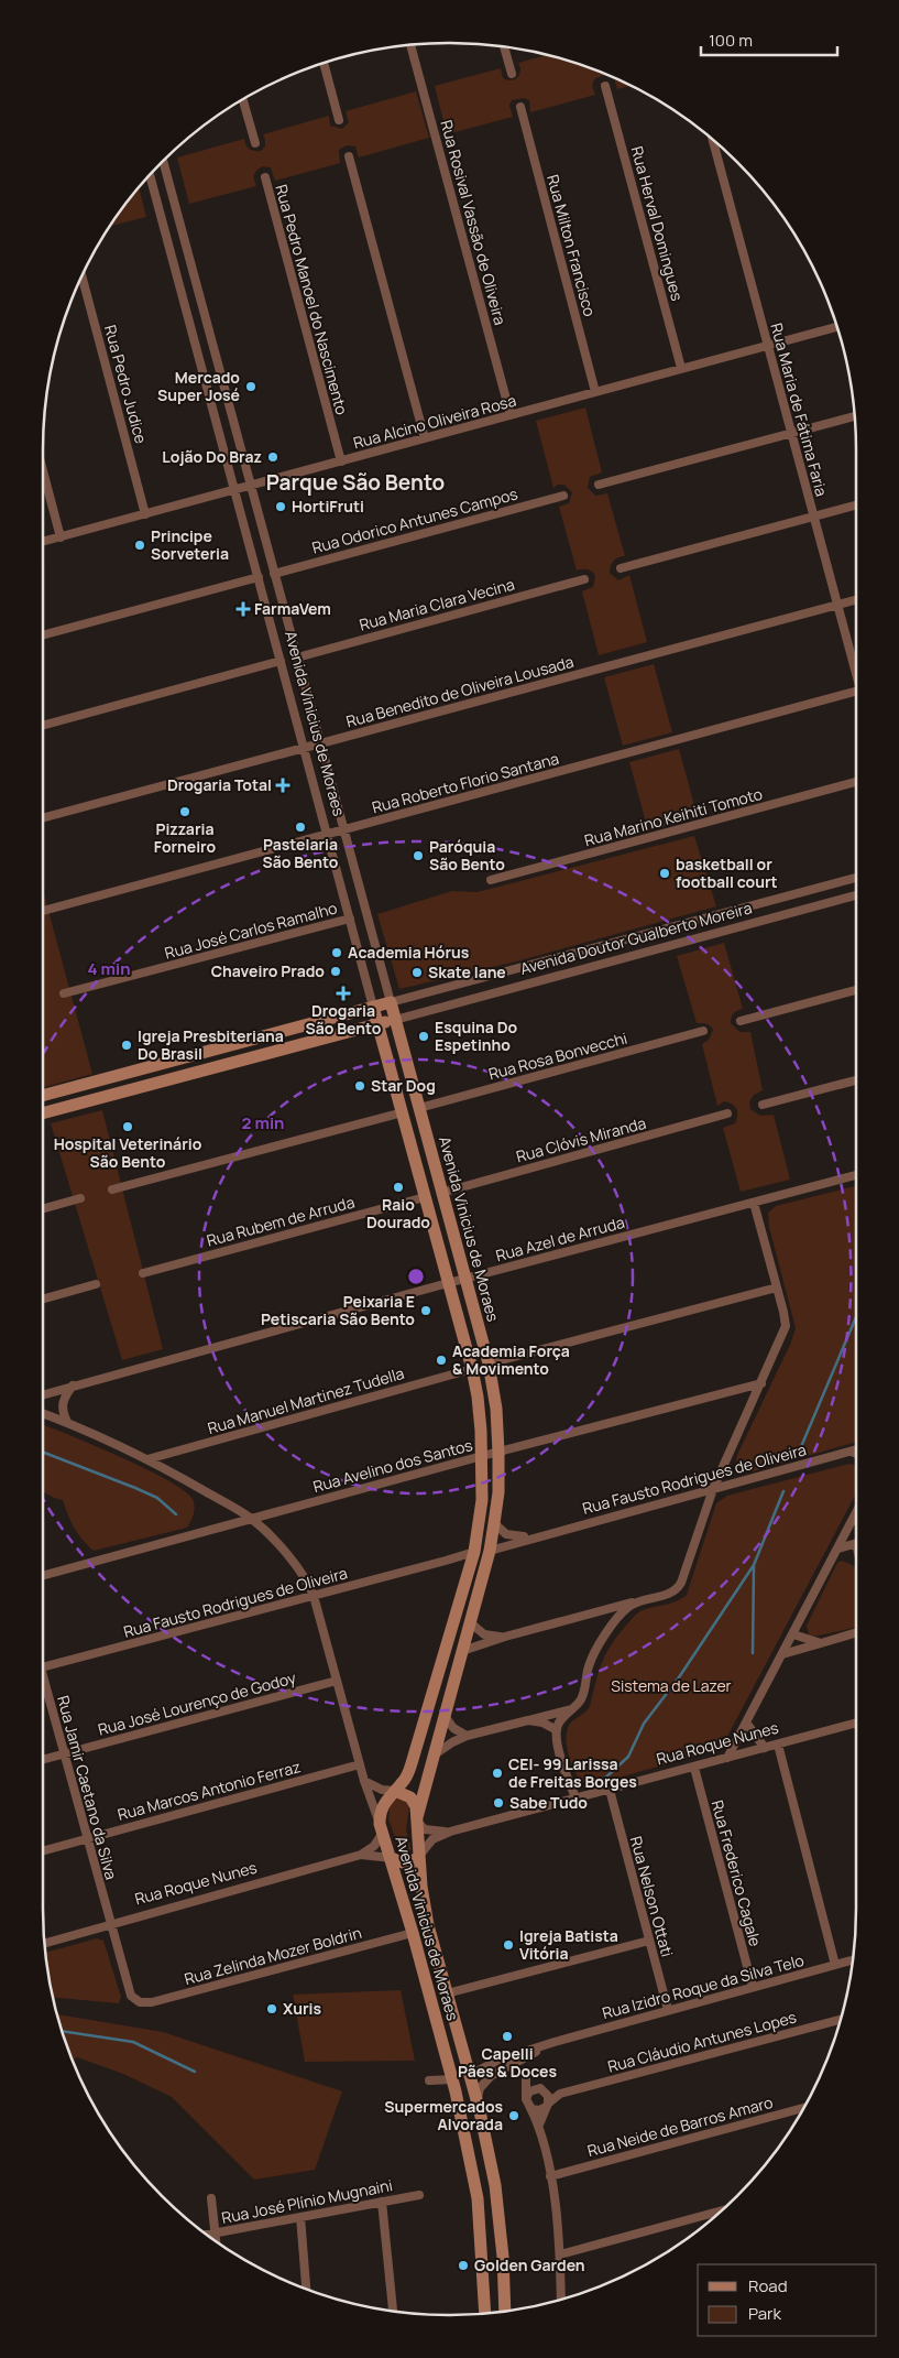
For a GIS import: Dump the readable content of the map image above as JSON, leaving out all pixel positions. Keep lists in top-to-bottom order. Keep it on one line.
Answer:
{"streets":{"main road":["Avenida Vinicius de Moraes","Avenida Doutor Gualberto Moreira","Rua Roque Nunes"],"street":["Rua Rosival Vassão de Oliveira","Rua Herval Domingues","Rua Milton Francisco","Rua Pedro Manoel do Nascimento","Rua Pedro Judice","Rua Maria de Fátima Faria","Rua Alcino Oliveira Rosa","Rua Odorico Antunes Campos","Rua Maria Clara Vecina","Rua Benedito de Oliveira Lousada","Rua Roberto Florio Santana","Rua Marino Keihiti Tomoto","Rua José Carlos Ramalho","Rua Rosa Bonvecchi","Rua Clóvis Miranda","Rua Rubem de Arruda","Rua Azel de Arruda","Rua Manuel Martinez Tudella","Rua Avelino dos Santos","Rua Fausto Rodrigues de Oliveira","Rua José Lourenço de Godoy","Rua Jamir Caetano da Silva","Rua Marcos Antonio Ferraz","Rua Frederico Cagale","Rua Nelson Ottati","Rua Zelinda Mozer Boldrin","Rua Izidro Roque da Silva Telo","Rua Cláudio Antunes Lopes","Rua Neide de Barros Amaro","Rua José Plínio Mugnaini"]},"crossings":[["Rua Rosival Vassão de Oliveira","Rua Alcino Oliveira Rosa"],["Rua Herval Domingues","Rua Alcino Oliveira Rosa"],["Rua Milton Francisco","Rua Alcino Oliveira Rosa"],["Rua Pedro Manoel do Nascimento","Rua Alcino Oliveira Rosa"],["Rua Pedro Judice","Rua Alcino Oliveira Rosa"],["Rua Maria de Fátima Faria","Rua Alcino Oliveira Rosa"],["Rua Maria de Fátima Faria","Rua Benedito de Oliveira Lousada"],["Rua Alcino Oliveira Rosa","Avenida Vinicius de Moraes"],["Rua Odorico Antunes Campos","Avenida Vinicius de Moraes"],["Rua Maria Clara Vecina","Avenida Vinicius de Moraes"],["Rua Benedito de Oliveira Lousada","Avenida Vinicius de Moraes"],["Avenida Vinicius de Moraes","Rua Roberto Florio Santana"],["Avenida Vinicius de Moraes","Rua José Carlos Ramalho"],["Avenida Vinicius de Moraes","Avenida Doutor Gualberto Moreira"],["Avenida Vinicius de Moraes","Rua Rosa Bonvecchi"],["Avenida Vinicius de Moraes","Rua Clóvis Miranda"],["Avenida Vinicius de Moraes","Rua Rubem de Arruda"],["Avenida Vinicius de Moraes","Rua Azel de Arruda"],["Avenida Vinicius de Moraes","Rua Manuel Martinez Tudella"],["Avenida Vinicius de Moraes","Rua Avelino dos Santos"],["Avenida Vinicius de Moraes","Rua Fausto Rodrigues de Oliveira"],["Avenida Vinicius de Moraes","Rua Roque Nunes"],["Avenida Vinicius de Moraes","Rua Zelinda Mozer Boldrin"],["Avenida Vinicius de Moraes","Rua Izidro Roque da Silva Telo"],["Rua José Lourenço de Godoy","Rua Jamir Caetano da Silva"],["Rua Roque Nunes","Rua Jamir Caetano da Silva"],["Rua Roque Nunes","Rua Frederico Cagale"],["Rua Roque Nunes","Rua Nelson Ottati"],["Rua Jamir Caetano da Silva","Rua Marcos Antonio Ferraz"],["Rua Jamir Caetano da Silva","Rua Zelinda Mozer Boldrin"],["Rua Frederico Cagale","Rua Izidro Roque da Silva Telo"],["Rua Nelson Ottati","Rua Izidro Roque da Silva Telo"]],"districts":["Parque São Bento"],"parks":["Sistema de Lazer"],"places":{"other":["Mercado Super José","Lojão Do Braz","HortiFruti","Principe Sorveteria","Pizzaria Forneiro","Pastelaria São Bento","Paróquia São Bento","basketball or football court","Academia Hórus","Chaveiro Prado","Skate lane","Esquina Do Espetinho","Igreja Presbiteriana Do Brasil","Star Dog","Hospital Veterinário São Bento","Raio Dourado","Peixaria E Petiscaria São Bento","Academia Força & Movimento","CEI- 99 Larissa de Freitas Borges","Sabe Tudo","Igreja Batista Vitória","Xuris","Capelli Pães & Doces","Supermercados Alvorada","Golden Garden"],"health":["FarmaVem","Drogaria Total","Drogaria São Bento"]},"legend":["Road","Park"],"scale_bar":"100 m","rings":["4 min","2 min"]}
